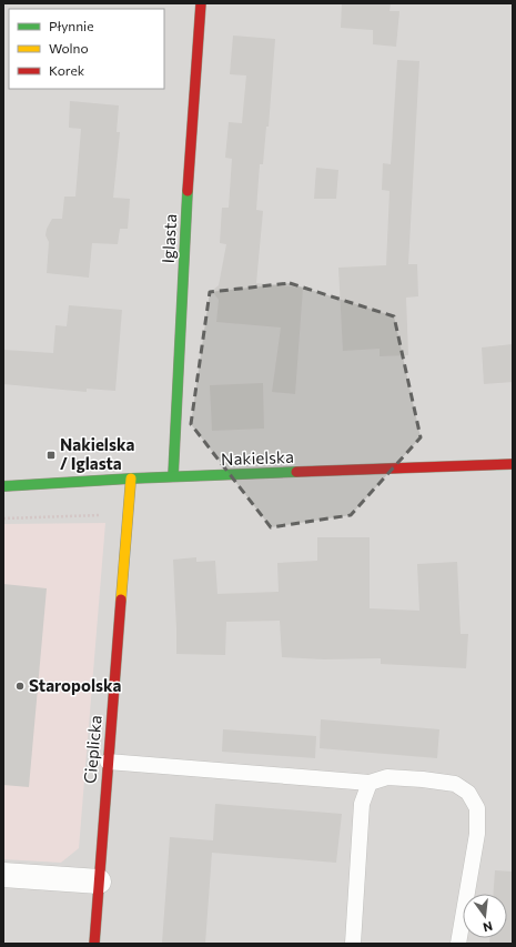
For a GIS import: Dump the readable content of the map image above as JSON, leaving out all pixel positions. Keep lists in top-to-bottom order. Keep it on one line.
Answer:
{"streets":{"street":["Iglasta","Nakielska","Cieplicka"]},"crossings":[["Iglasta","Nakielska"],["Nakielska","Cieplicka"]],"places":{"transit":["Nakielska / Iglasta"],"other":["Staropolska"]},"legend":["Płynnie","Wolno","Korek"],"north":"bottom"}
